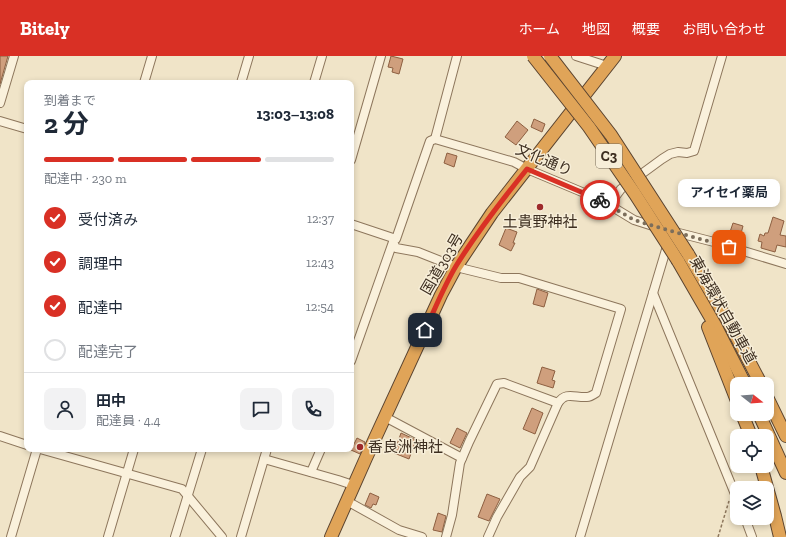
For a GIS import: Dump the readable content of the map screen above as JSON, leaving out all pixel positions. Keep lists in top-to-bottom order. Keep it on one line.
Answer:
{"streets":{"highway":["C3","国道303号","東海環状自動車道"],"street":["文化通り"]},"crossings":[["文化通り","国道303号"]],"places":["土貴野神社","アイセイ薬局","香良洲神社"],"north":"right","page":{"header":"Bitely","nav":["ホーム","地図","概要","お問い合わせ"],"heading":["2 分","到着まで","13:03–13:08"],"panel":["田中","配達員 · 4.4"],"bar":"配達中 · 230 m","bubble":"アイセイ薬局","list":[["受付済み","12:37"],["調理中","12:43"],["配達中","12:54"],"配達完了"]}}
